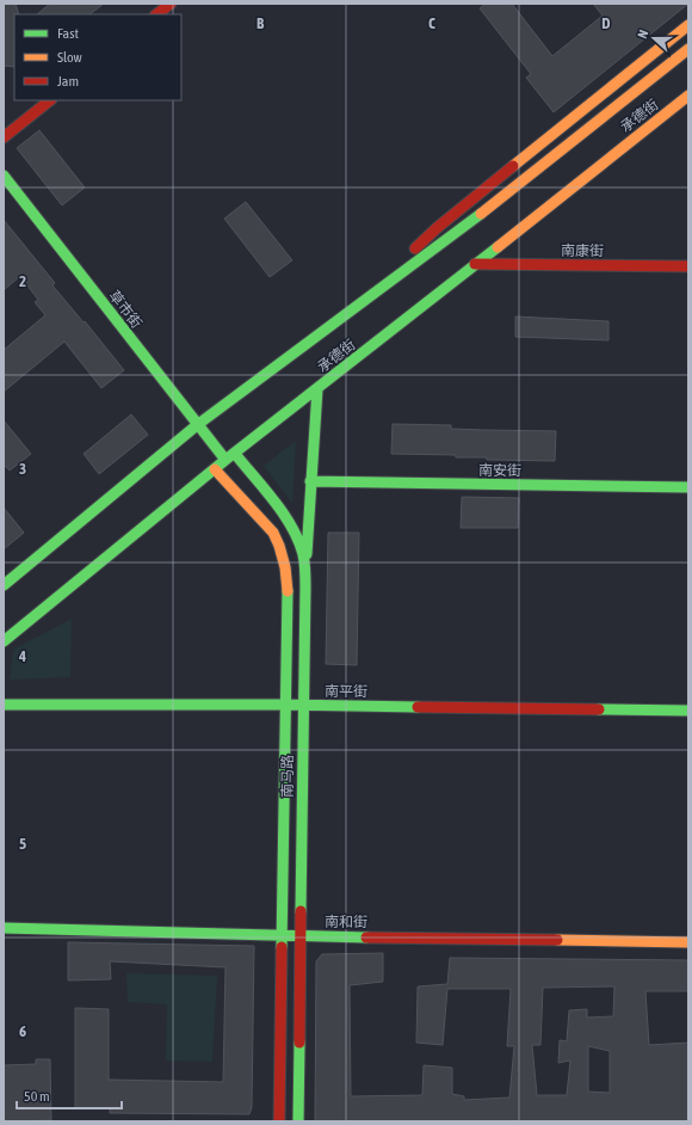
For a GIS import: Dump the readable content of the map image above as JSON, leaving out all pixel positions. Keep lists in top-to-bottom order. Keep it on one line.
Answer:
{"streets":{"main road":["承德街","南康街","草市街","南安街","南平街","南马路","南和街"]},"crossings":[["承德街","南康街"],["承德街","草市街"],["承德街","南马路"],["草市街","南马路"],["南平街","南马路"],["南马路","南和街"]],"legend":["Fast","Slow","Jam"],"scale_bar":"50 m","north":"left","grid":{"columns":["B","C","D"],"rows":["2","3","4","5","6"]}}
